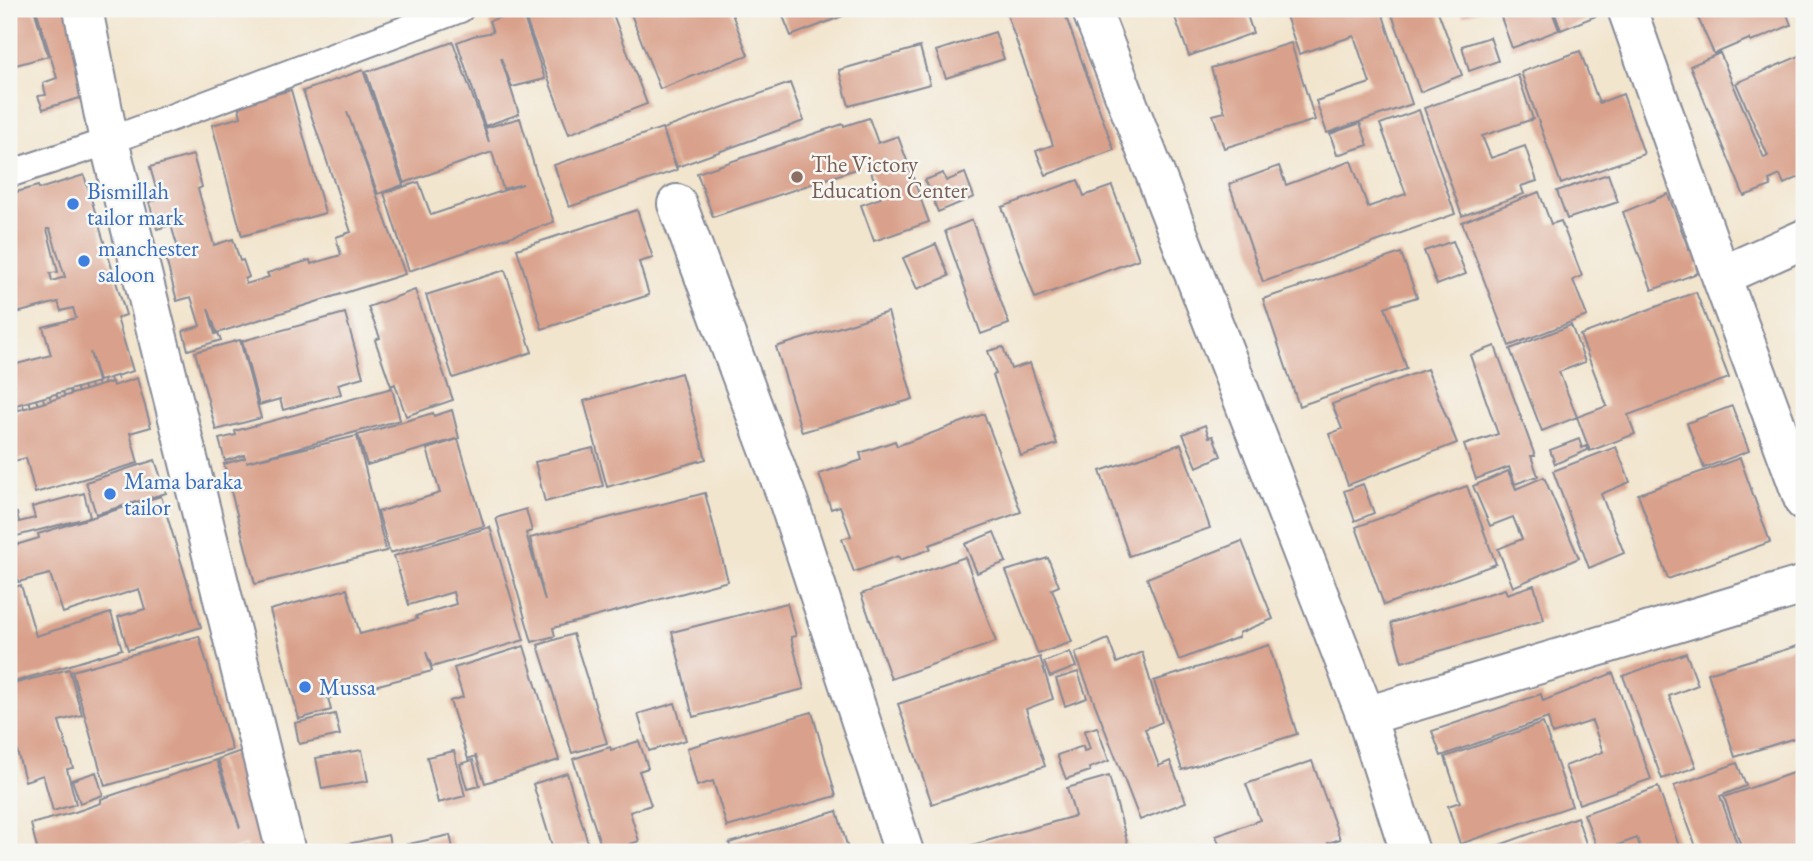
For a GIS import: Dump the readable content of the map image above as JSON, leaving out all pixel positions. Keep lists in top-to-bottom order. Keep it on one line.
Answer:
{"places":["The Victory Education Center","Bismillah tailor mark","manchester saloon","Mama baraka tailor","Mussa"]}
